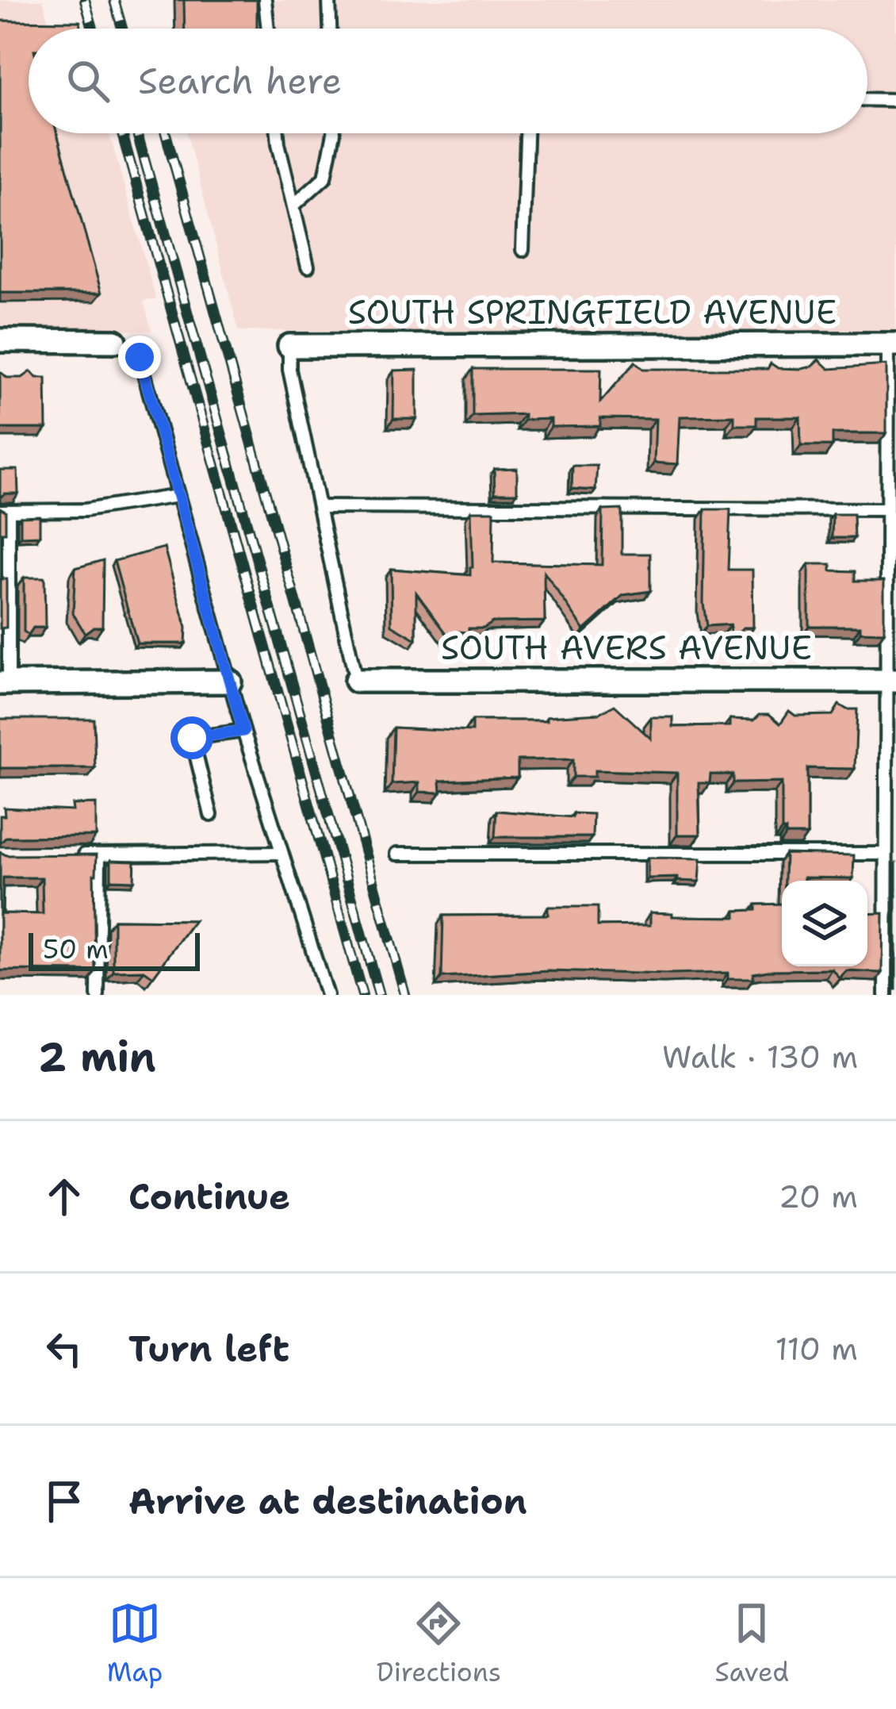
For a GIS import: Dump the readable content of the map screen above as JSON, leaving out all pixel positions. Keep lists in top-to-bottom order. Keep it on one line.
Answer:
{"streets":{"street":["SOUTH SPRINGFIELD AVENUE","SOUTH AVERS AVENUE"]},"scale_bar":"50 m","page":{"search":"Search here","scale":"50 m","heading":["2 min","Walk · 130 m"],"list":[["Continue","20 m"],["Turn left","110 m"],"Arrive at destination"],"nav":["Map","Directions","Saved"]}}
